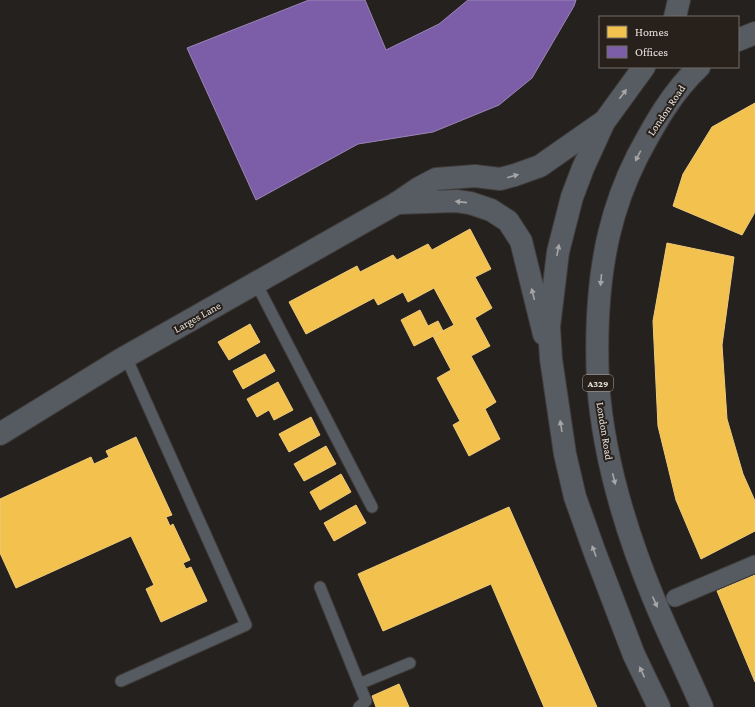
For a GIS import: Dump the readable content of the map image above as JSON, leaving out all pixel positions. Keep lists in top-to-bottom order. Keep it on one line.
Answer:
{"streets":{"main road":["London Road","A329"],"street":["Larges Lane"]},"legend":["Homes","Offices"]}
